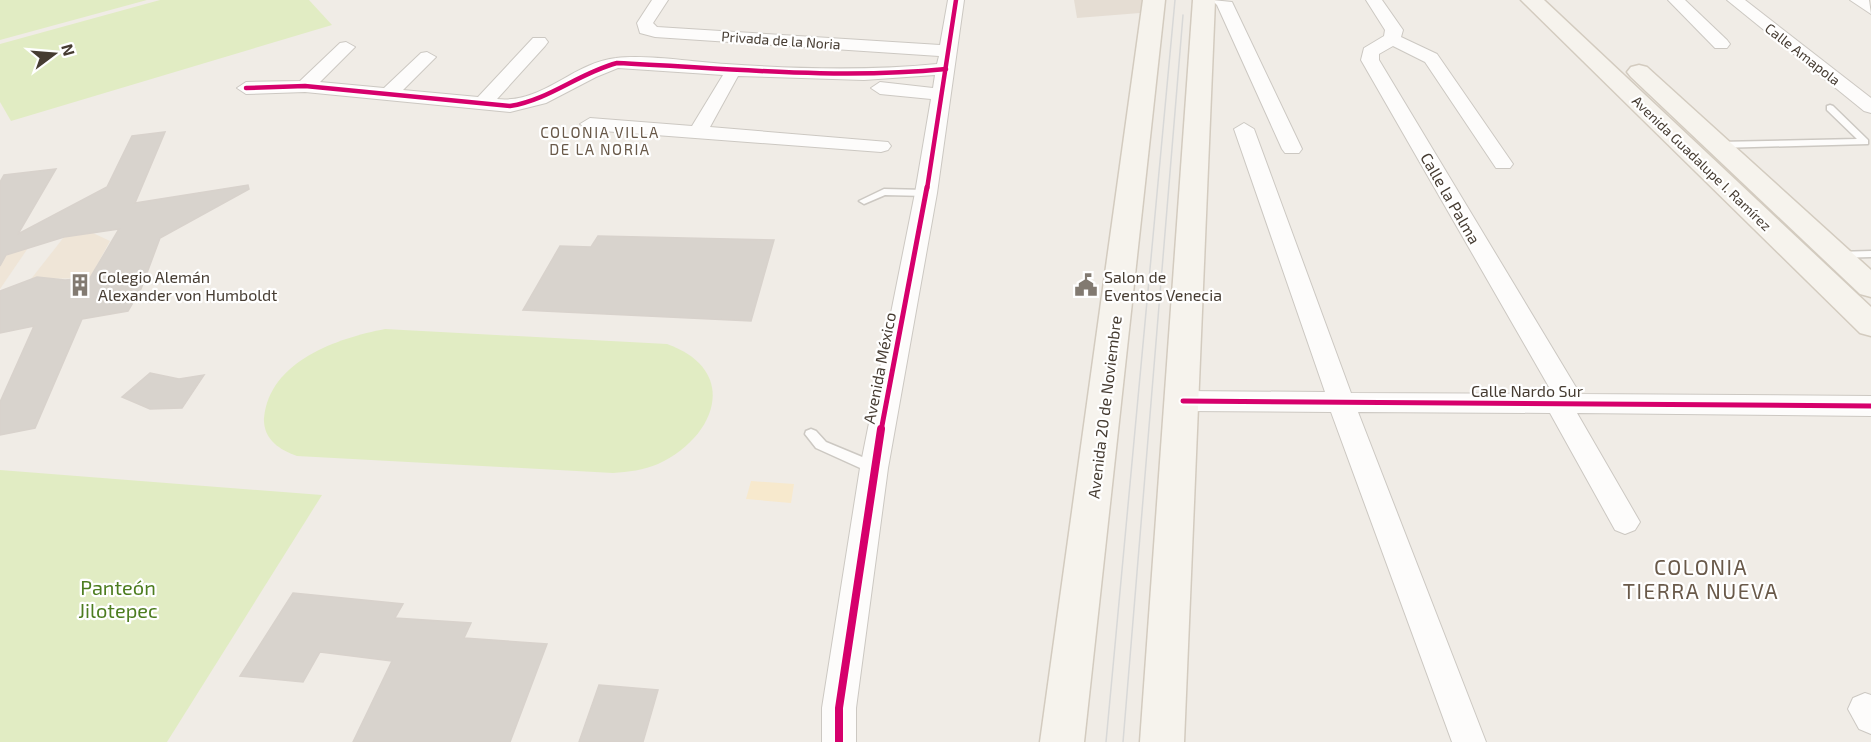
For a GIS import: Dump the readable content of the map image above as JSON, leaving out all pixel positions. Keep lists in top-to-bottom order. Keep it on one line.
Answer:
{"streets":{"main road":["Avenida Guadalupe I. Ramírez","Avenida 20 de Noviembre"],"street":["Privada de la Noria","Calle Amapola","Calle la Palma","Avenida México","Calle Nardo Sur"]},"crossings":[["Privada de la Noria","Avenida México"],["Calle la Palma","Calle Nardo Sur"]],"districts":["COLONIA VILLA DE LA NORIA","COLONIA TIERRA NUEVA"],"parks":["Panteón Jilotepec"],"places":{"building":["Colegio Alemán Alexander von Humboldt"],"public building":["Salon de Eventos Venecia"]},"north":"right"}
